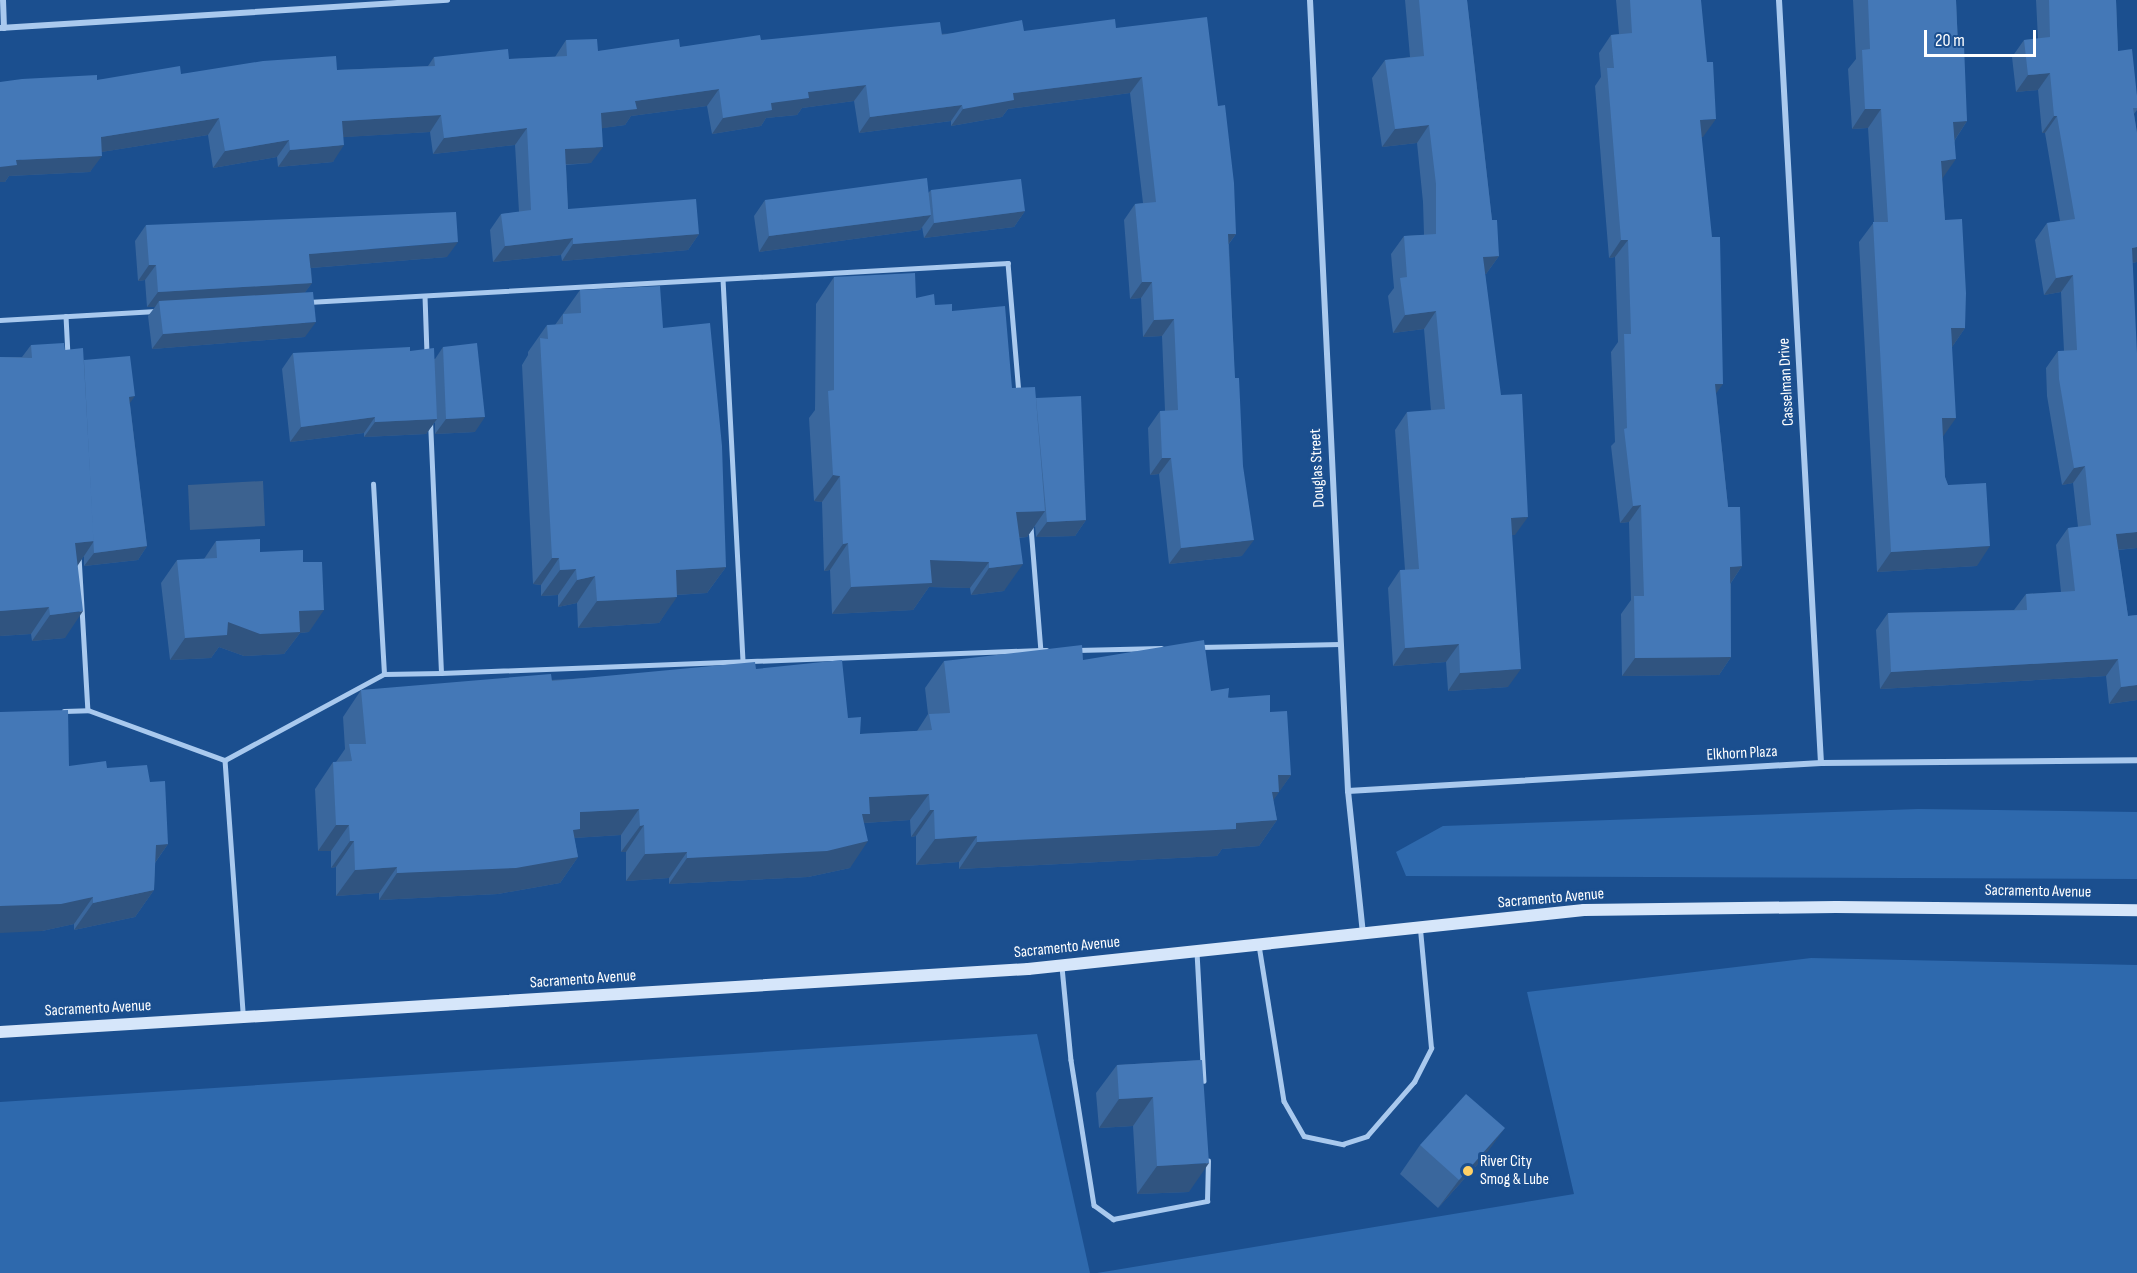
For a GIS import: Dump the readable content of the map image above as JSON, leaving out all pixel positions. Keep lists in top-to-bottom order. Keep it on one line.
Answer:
{"streets":{"main road":["Sacramento Avenue"],"street":["Casselman Drive","Douglas Street","Elkhorn Plaza"]},"crossings":[["Casselman Drive","Elkhorn Plaza"],["Douglas Street","Elkhorn Plaza"],["Douglas Street","Sacramento Avenue"]],"places":["River City Smog & Lube"],"scale_bar":"20 m"}
